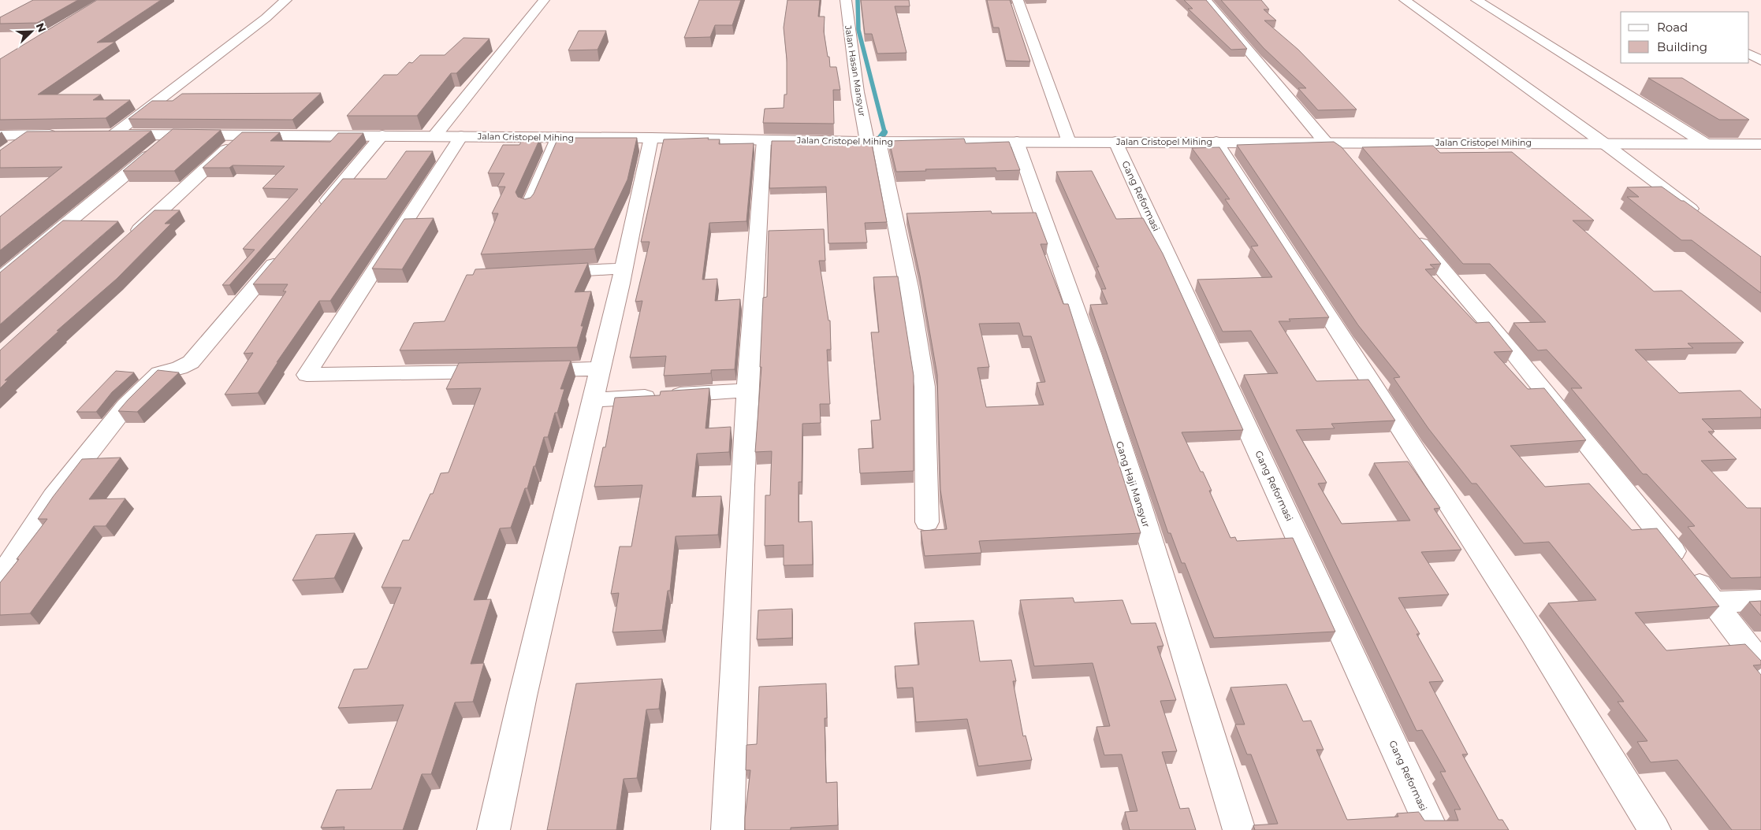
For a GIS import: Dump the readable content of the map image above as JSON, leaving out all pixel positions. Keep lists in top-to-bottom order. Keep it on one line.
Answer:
{"streets":{"street":["Jalan Hasan Mansyur","Jalan Cristopel Mihing","Gang Reformasi","Gang Haji Mansyur"]},"crossings":[["Jalan Hasan Mansyur","Jalan Cristopel Mihing"],["Jalan Cristopel Mihing","Gang Reformasi"],["Jalan Cristopel Mihing","Gang Haji Mansyur"]],"legend":["Road","Building"],"north":"top right"}
